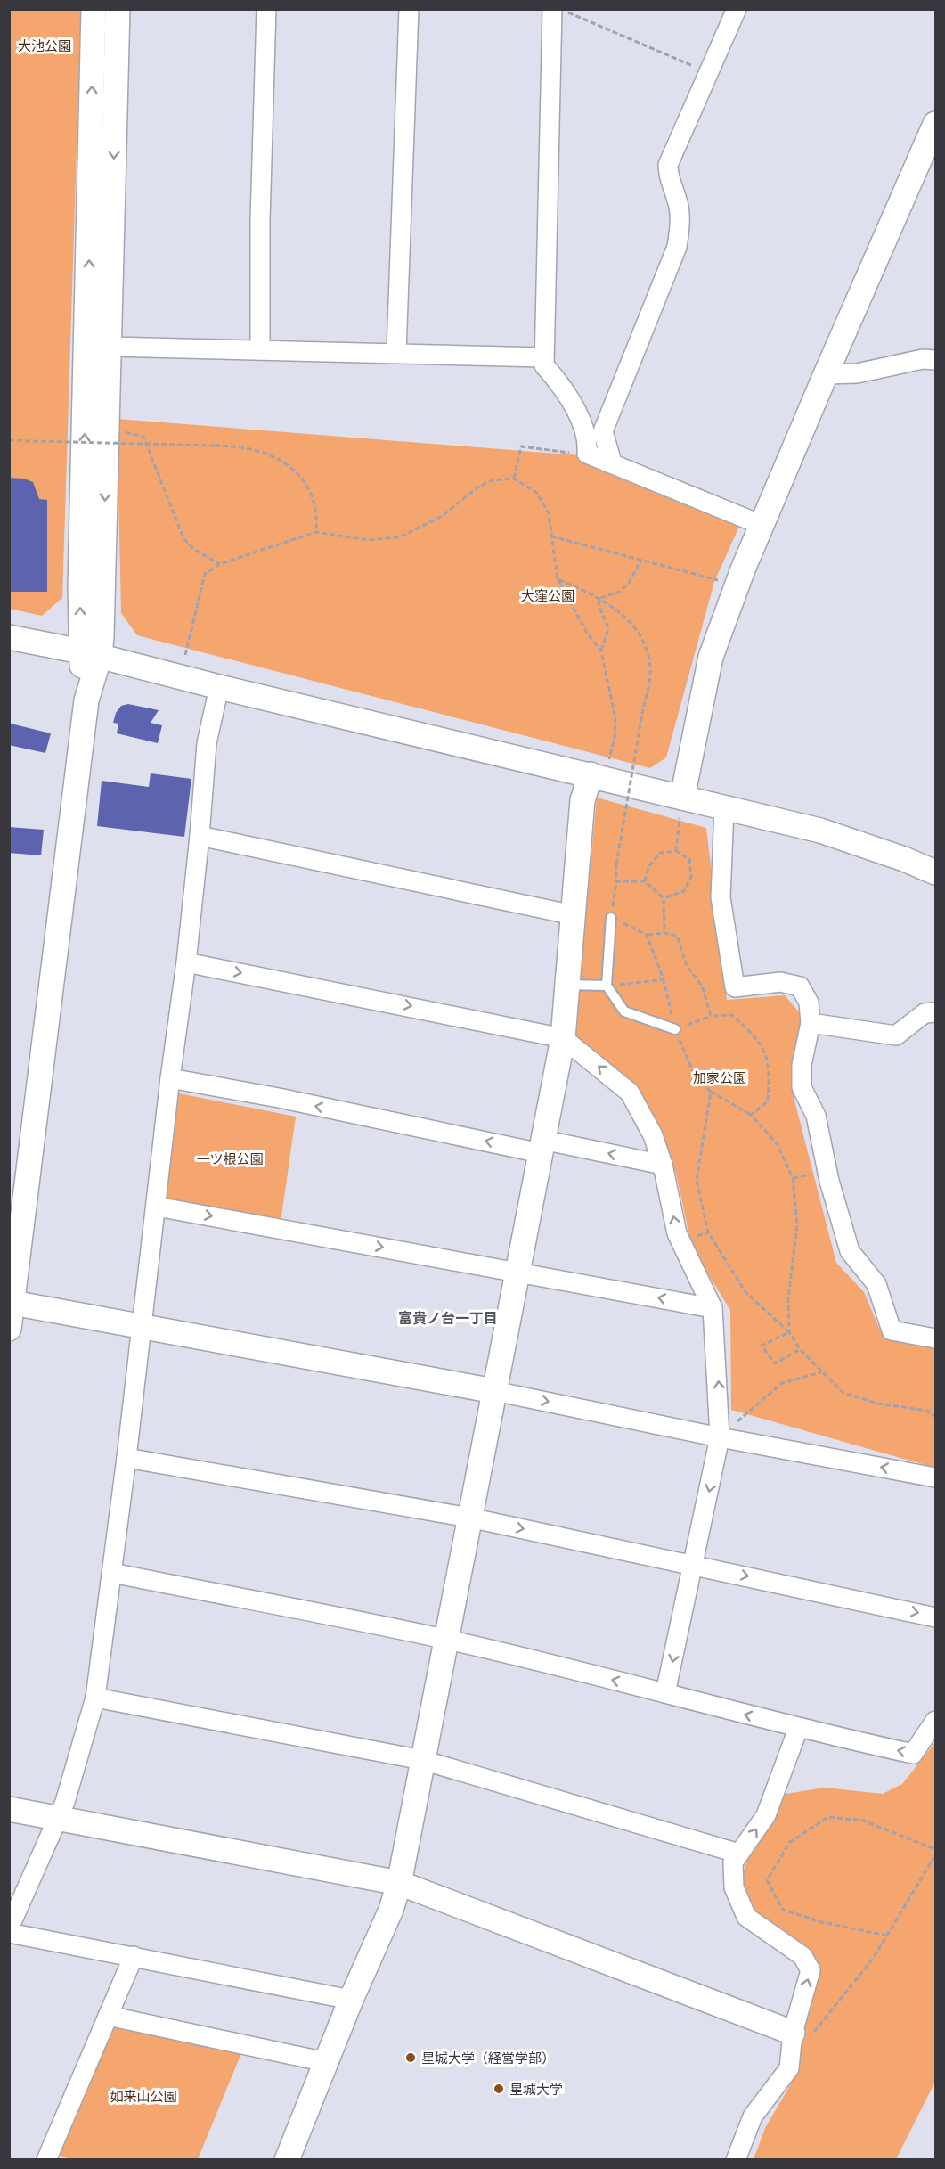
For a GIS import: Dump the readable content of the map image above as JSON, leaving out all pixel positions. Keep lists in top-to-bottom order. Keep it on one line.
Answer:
{"districts":["富貴ノ台一丁目"],"parks":["大池公園","大窪公園","加家公園","一ツ根公園","如来山公園"],"places":["星城大学（経営学部）","星城大学"]}
